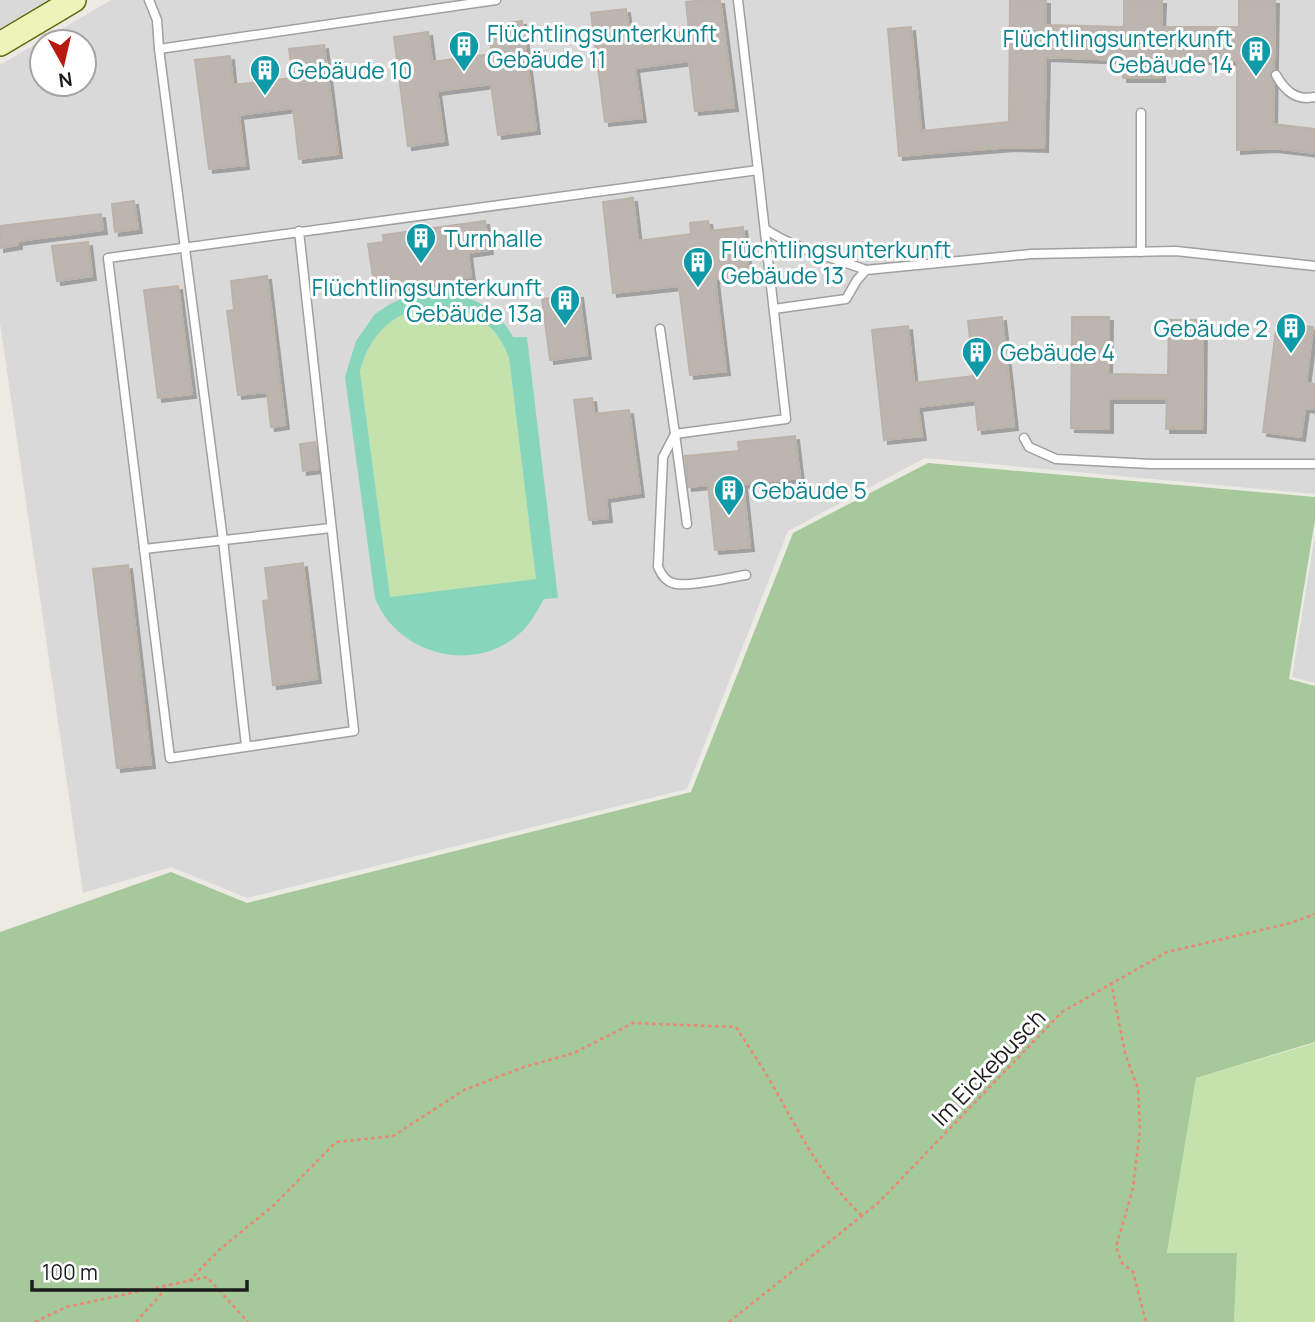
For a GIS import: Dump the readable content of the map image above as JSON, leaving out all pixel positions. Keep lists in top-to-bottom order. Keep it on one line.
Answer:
{"streets":{"path":["Im Eickebusch"]},"places":{"building":["Flüchtlingsunterkunft Gebäude 11","Flüchtlingsunterkunft Gebäude 14","Gebäude 10","Turnhalle","Flüchtlingsunterkunft Gebäude 13","Flüchtlingsunterkunft Gebäude 13a","Gebäude 2","Gebäude 4","Gebäude 5"]},"scale_bar":"100 m","north":"bottom"}
